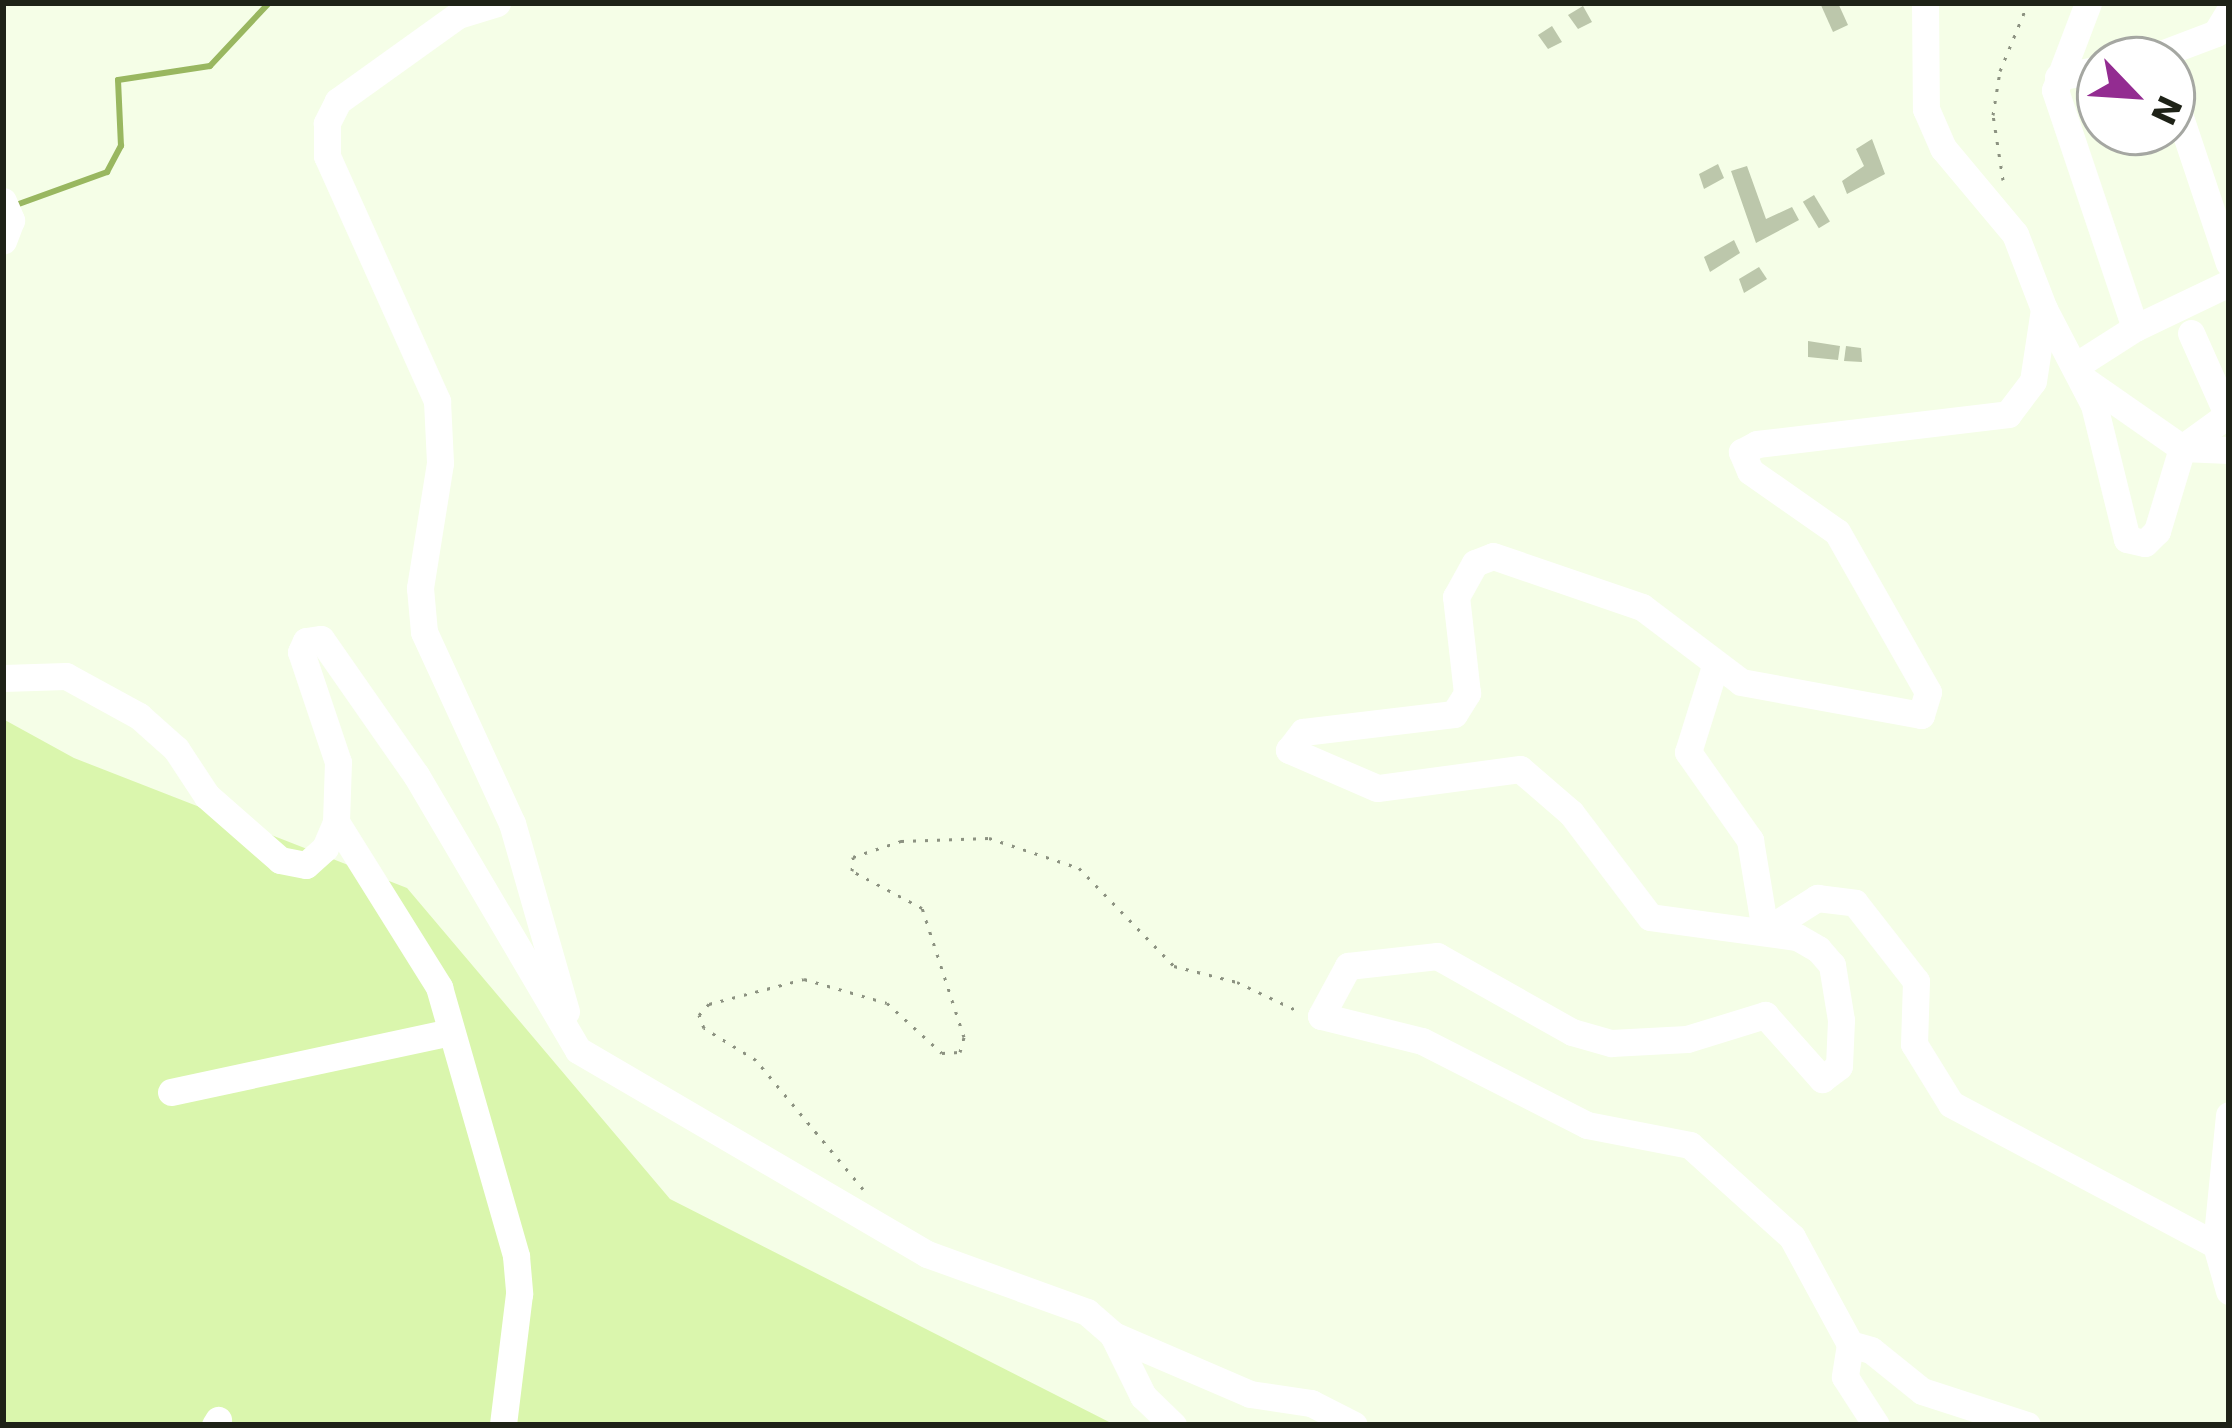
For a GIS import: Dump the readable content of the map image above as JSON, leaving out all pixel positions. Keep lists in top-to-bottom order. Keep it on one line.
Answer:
{"north":"bottom right"}
